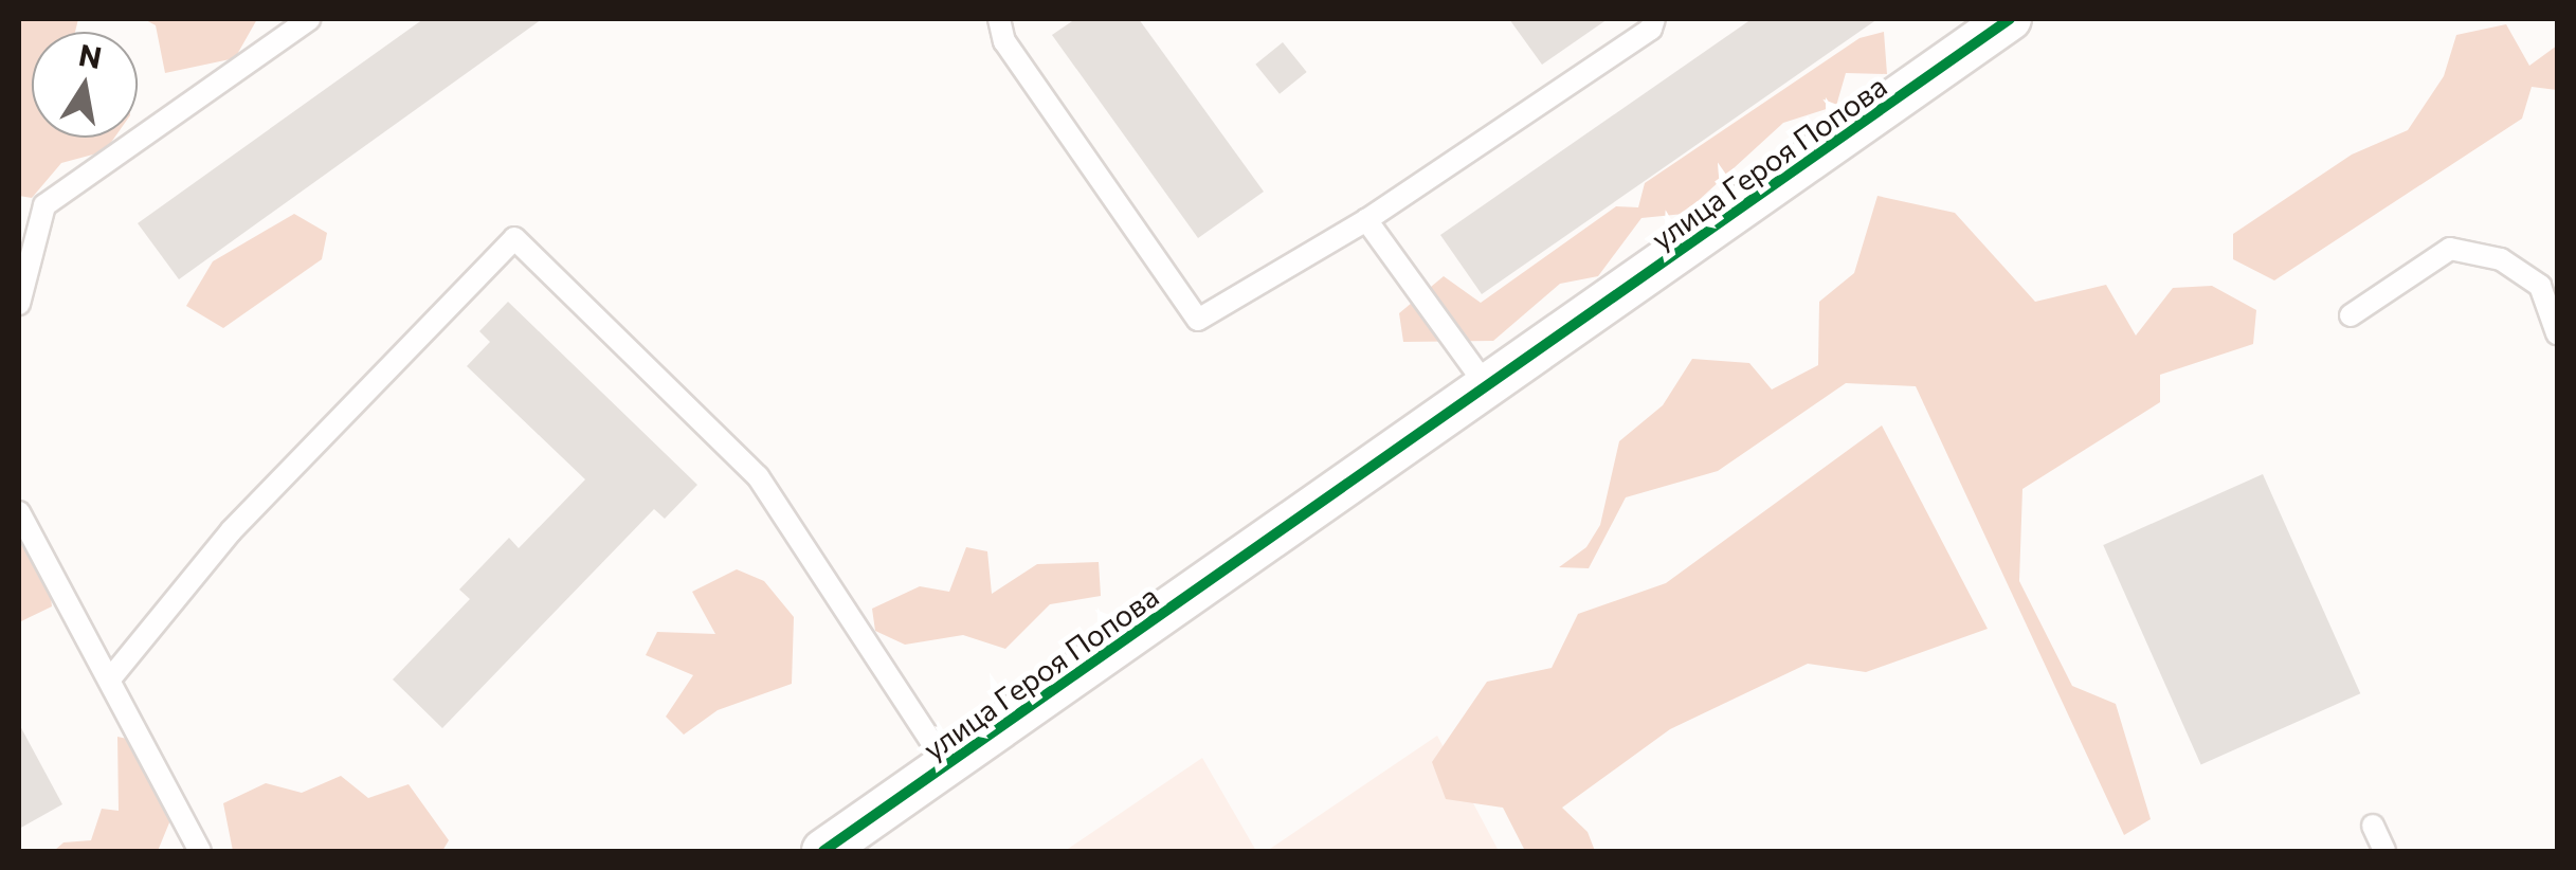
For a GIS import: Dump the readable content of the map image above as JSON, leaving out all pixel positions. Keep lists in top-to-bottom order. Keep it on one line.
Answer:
{"streets":{"street":["улица Героя Попова"]},"north":"top"}
